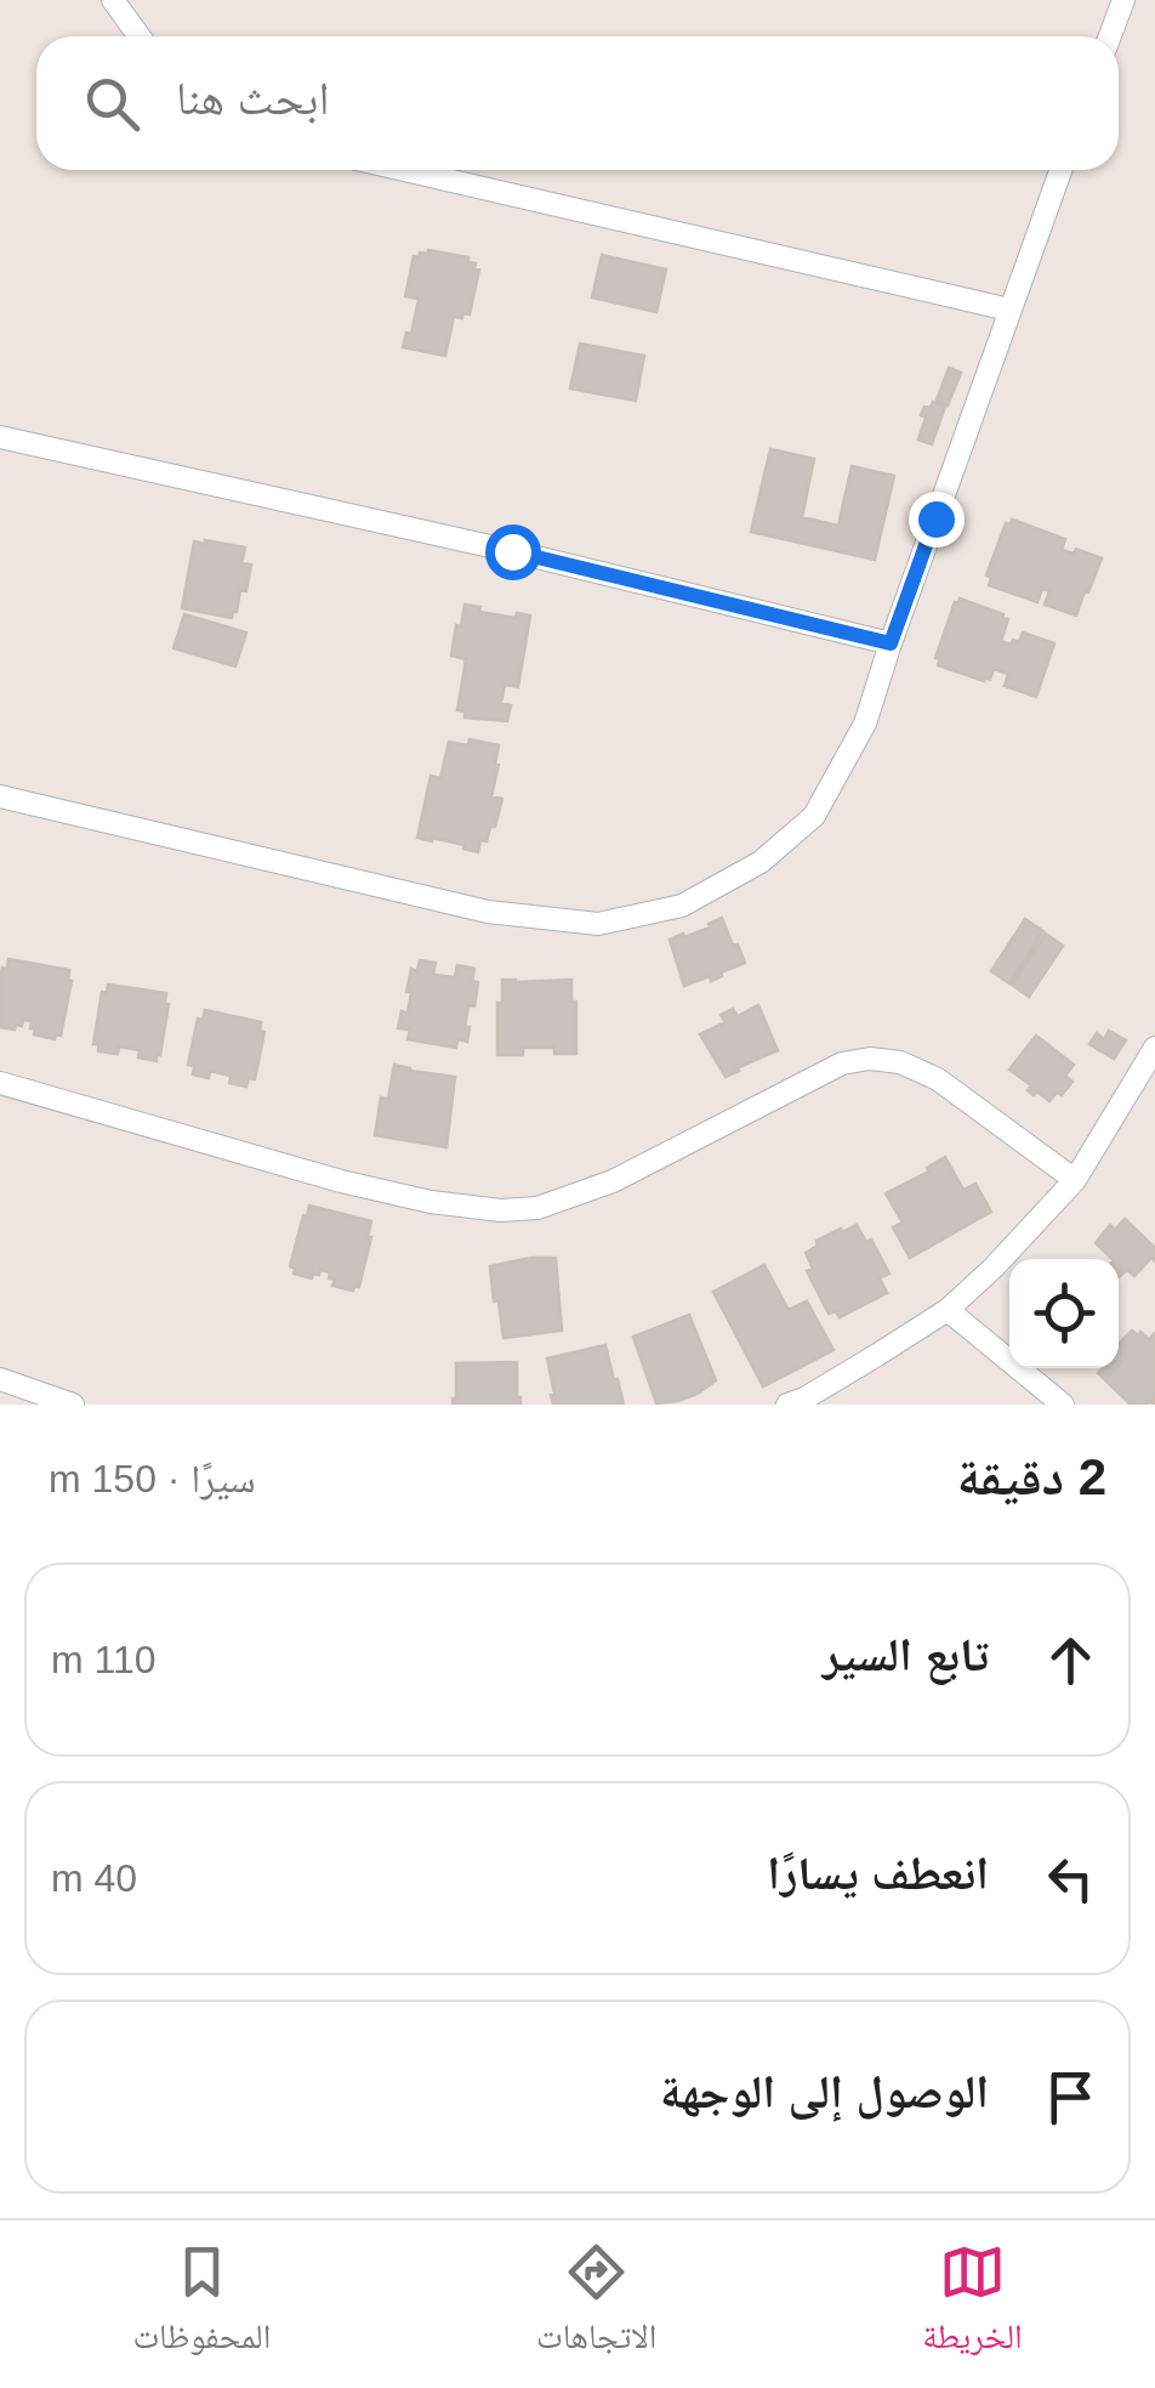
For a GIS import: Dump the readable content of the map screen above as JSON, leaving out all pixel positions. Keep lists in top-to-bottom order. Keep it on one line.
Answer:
{"page":{"search":"ابحث هنا","heading":["2 دقيقة","سيرًا · 150 m"],"list":[["تابع السير","110 m"],["انعطف يسارًا","40 m"],"الوصول إلى الوجهة"],"nav":["الخريطة","الاتجاهات","المحفوظات"]}}
